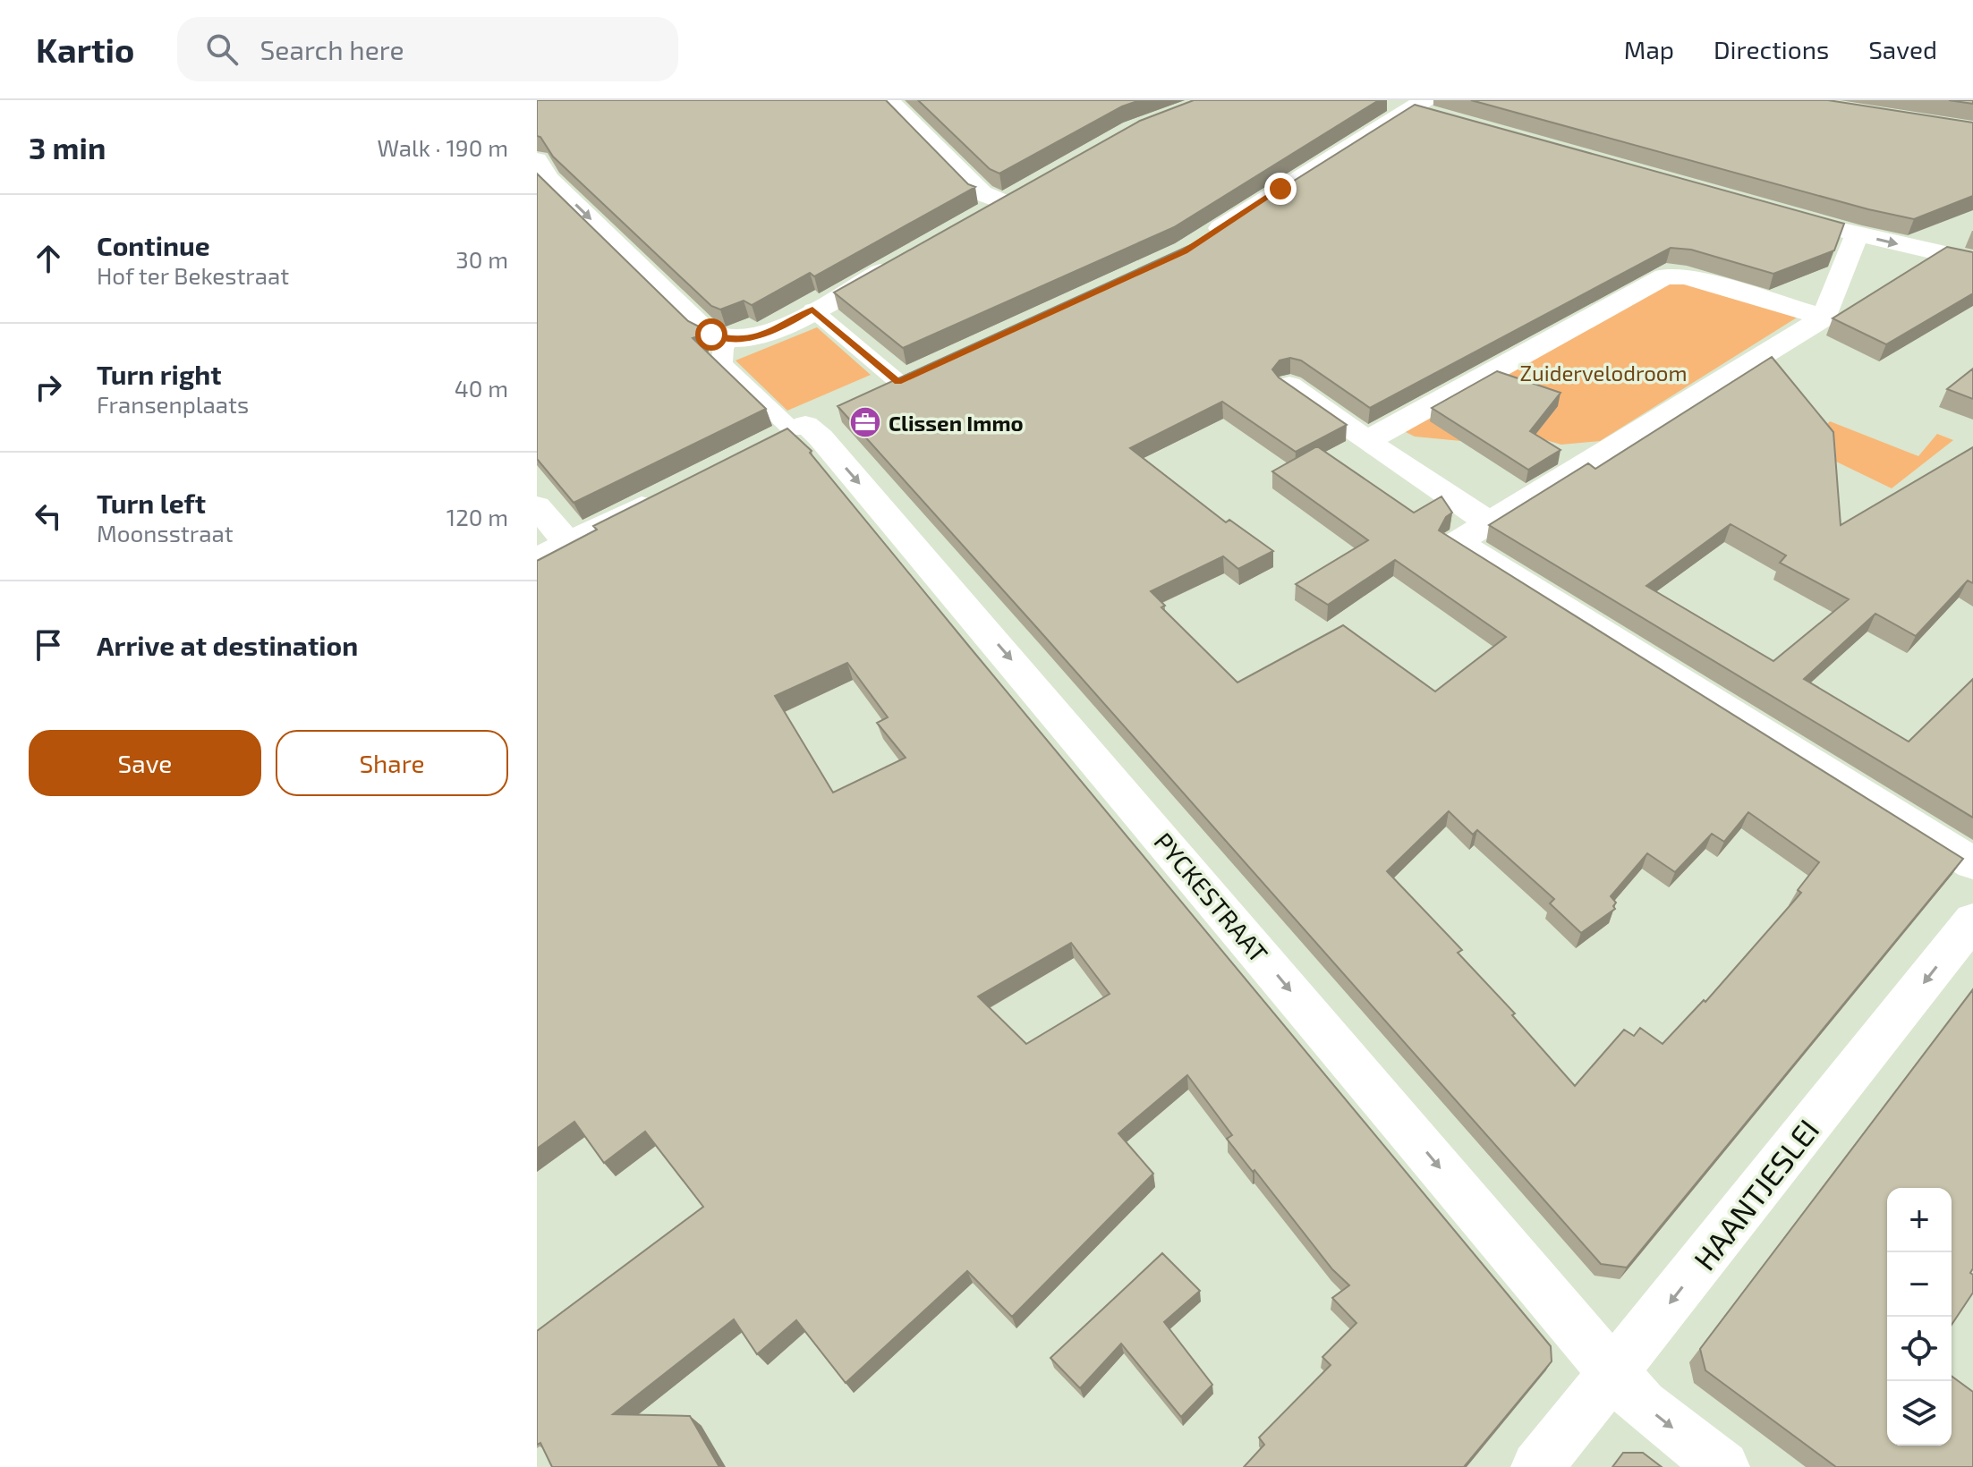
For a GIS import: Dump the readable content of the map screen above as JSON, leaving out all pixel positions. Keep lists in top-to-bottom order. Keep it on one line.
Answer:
{"streets":{"street":["PYCKESTRAAT","HAANTJESLEI"]},"crossings":[["PYCKESTRAAT","HAANTJESLEI"]],"one_way":["PYCKESTRAAT","HAANTJESLEI"],"parks":["Zuidervelodroom"],"places":{"office":["Clissen Immo"]},"page":{"header":"Kartio","search":"Search here","nav":["Map","Directions","Saved"],"heading":["3 min","Walk · 190 m"],"list":[["Continue","Hof ter Bekestraat","30 m"],["Turn right","Fransenplaats","40 m"],["Turn left","Moonsstraat","120 m"],"Arrive at destination"],"buttons":["Save","Share"],"map_buttons":["+","−"]}}
